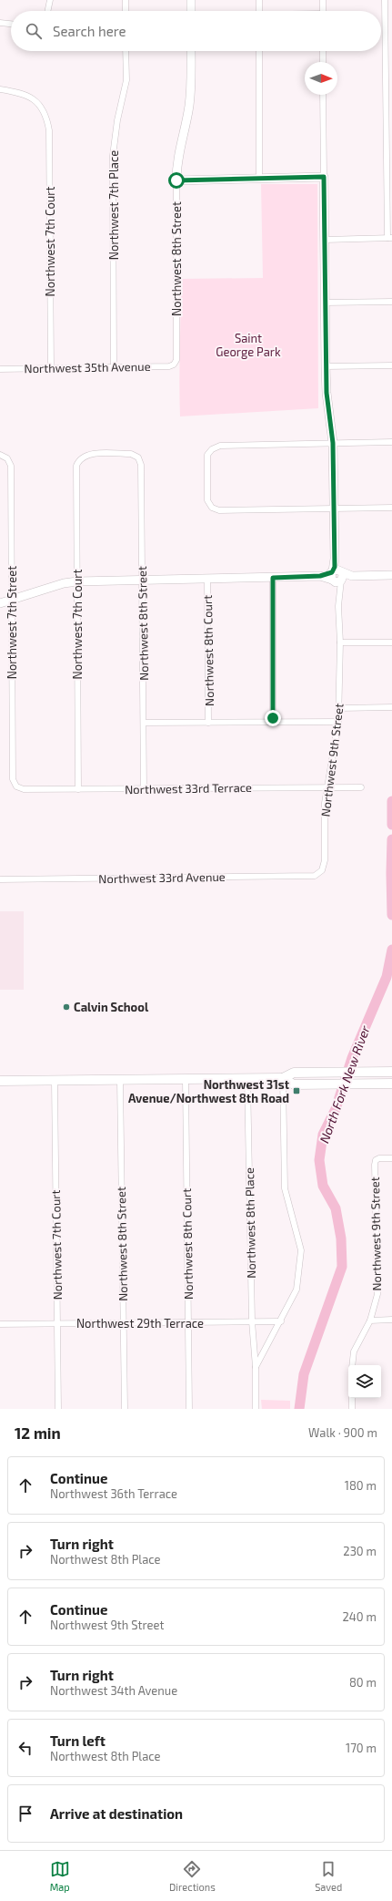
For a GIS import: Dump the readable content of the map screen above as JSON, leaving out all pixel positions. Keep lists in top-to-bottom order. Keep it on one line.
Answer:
{"streets":{"street":["Northwest 7th Place","Northwest 7th Court","Northwest 8th Street","Northwest 35th Avenue","Northwest 7th Street","Northwest 8th Court","Northwest 9th Street","Northwest 33rd Terrace","Northwest 33rd Avenue","Northwest 8th Place","Northwest 29th Terrace"]},"crossings":[["Northwest 7th Place","Northwest 35th Avenue"],["Northwest 7th Court","Northwest 8th Street"],["Northwest 7th Court","Northwest 35th Avenue"],["Northwest 7th Court","Northwest 33rd Terrace"],["Northwest 7th Court","Northwest 29th Terrace"],["Northwest 8th Street","Northwest 35th Avenue"],["Northwest 8th Street","Northwest 33rd Terrace"],["Northwest 8th Street","Northwest 29th Terrace"],["Northwest 7th Street","Northwest 33rd Terrace"],["Northwest 8th Court","Northwest 29th Terrace"],["Northwest 9th Street","Northwest 33rd Terrace"],["Northwest 9th Street","Northwest 33rd Avenue"],["Northwest 8th Place","Northwest 29th Terrace"]],"water":["North Fork New River"],"parks":["Saint George Park"],"places":{"other":["Calvin School"],"transit":["Northwest 31st Avenue/Northwest 8th Road"]},"north":"right","page":{"search":"Search here","heading":["12 min","Walk · 900 m"],"list":[["Continue","Northwest 36th Terrace","180 m"],["Turn right","Northwest 8th Place","230 m"],["Continue","Northwest 9th Street","240 m"],["Turn right","Northwest 34th Avenue","80 m"],["Turn left","Northwest 8th Place","170 m"],"Arrive at destination"],"nav":["Map","Directions","Saved"]}}
